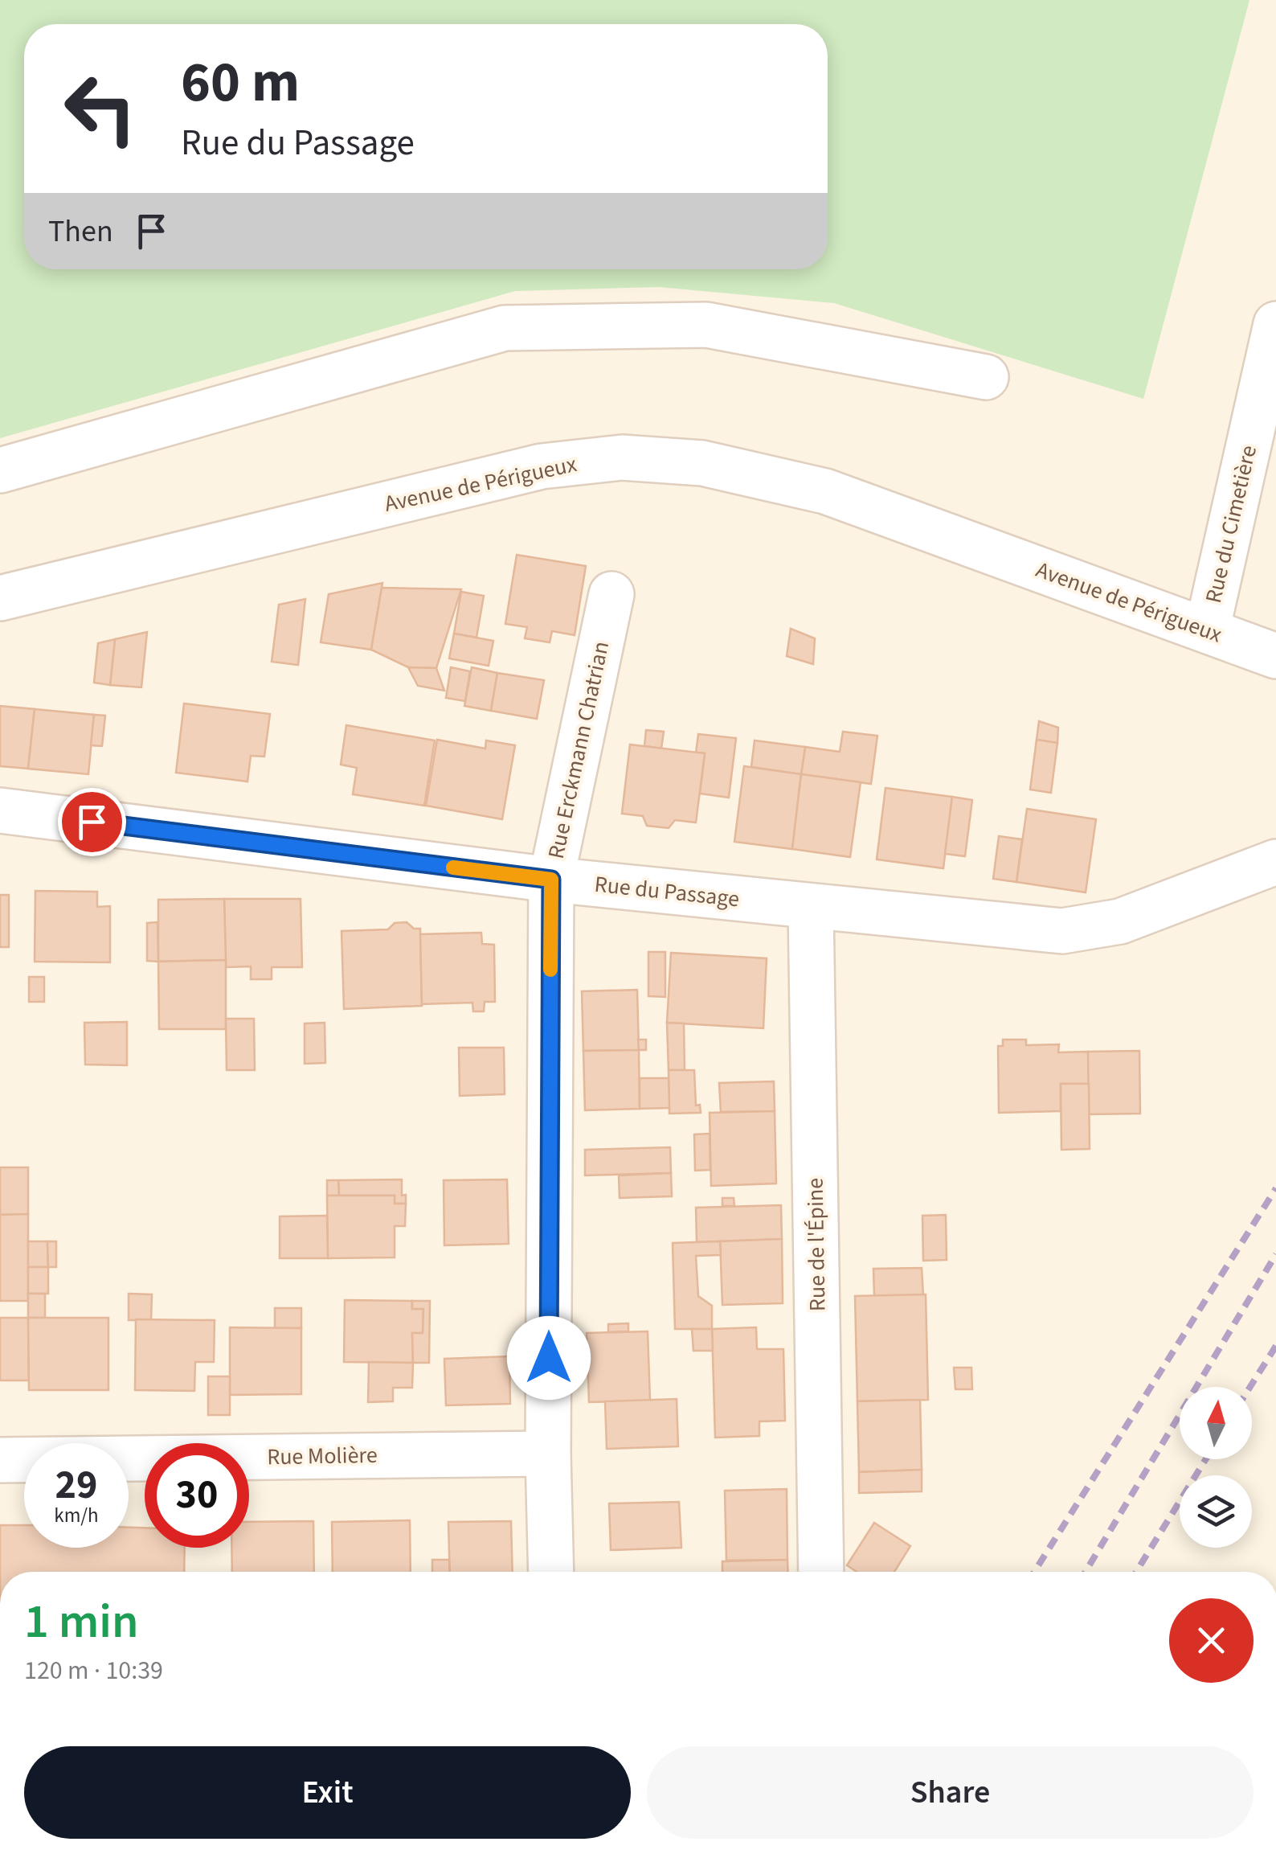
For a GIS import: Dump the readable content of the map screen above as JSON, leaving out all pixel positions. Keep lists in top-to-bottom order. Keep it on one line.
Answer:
{"streets":{"street":["Avenue de Périgueux","Rue du Cimetière","Rue Erckmann Chatrian","Rue du Passage","Rue de l'Épine","Rue Molière"]},"crossings":[["Avenue de Périgueux","Rue du Cimetière"],["Rue Erckmann Chatrian","Rue du Passage"],["Rue Erckmann Chatrian","Rue Molière"],["Rue du Passage","Rue de l'Épine"]],"north":"top","page":{"turn":["60 m","Rue du Passage"],"then":"Then","speed":"29 km/h","limit":"30","heading":["1 min","120 m · 10:39"],"buttons":["Exit","Share"]}}
